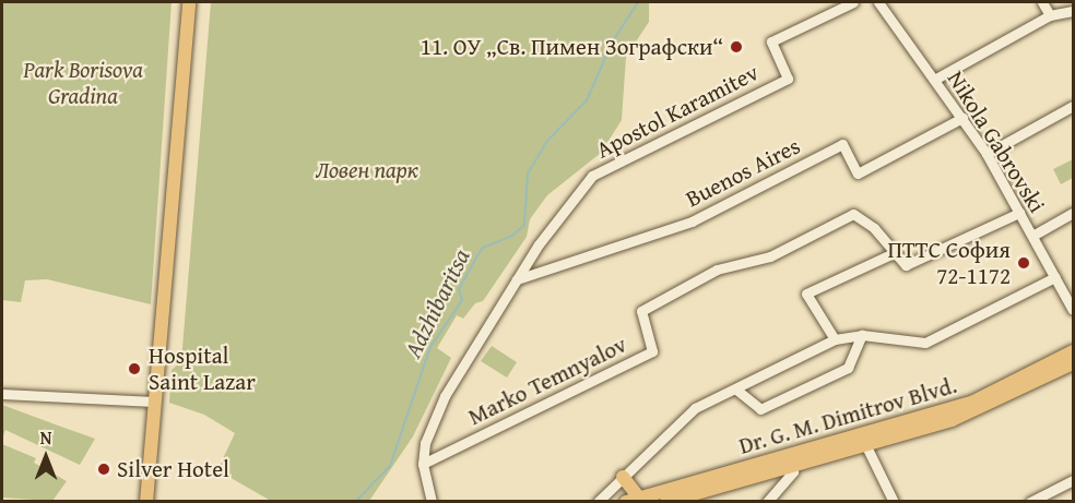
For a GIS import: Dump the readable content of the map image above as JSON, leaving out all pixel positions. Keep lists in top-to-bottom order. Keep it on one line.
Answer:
{"streets":{"main road":["Dr. G. M. Dimitrov Blvd."],"street":["Apostol Karamitev","Nikola Gabrovski","Buenos Aires","Marko Temnyalov"]},"crossings":[["Apostol Karamitev","Buenos Aires"],["Apostol Karamitev","Marko Temnyalov"],["Nikola Gabrovski","Buenos Aires"]],"water":["Adzhibaritsa"],"parks":["Park Borisova Gradina","Ловен парк"],"places":["11. ОУ „Св. Пимен Зографски“","ПТТС София 72-1172","Hospital Saint Lazar","Silver Hotel"],"north":"top"}
